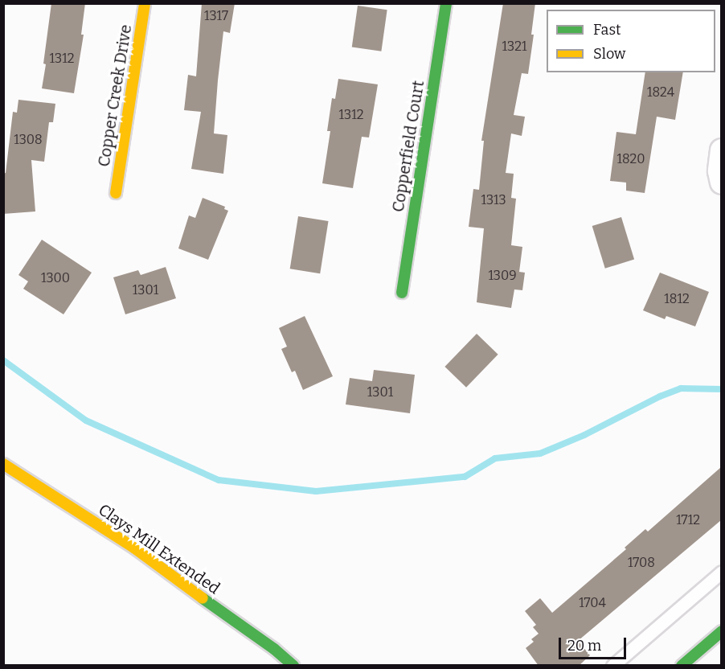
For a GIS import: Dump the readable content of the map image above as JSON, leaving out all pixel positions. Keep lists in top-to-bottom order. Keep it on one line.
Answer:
{"streets":{"street":["Copper Creek Drive","Copperfield Court","Clays Mill Extended"]},"house_numbers":["1317","1321","1312","1824","1312","1308","1820","1313","1309","1300","1301","1812","1301","1712","1708","1704"],"legend":["Fast","Slow"],"scale_bar":"20 m"}
